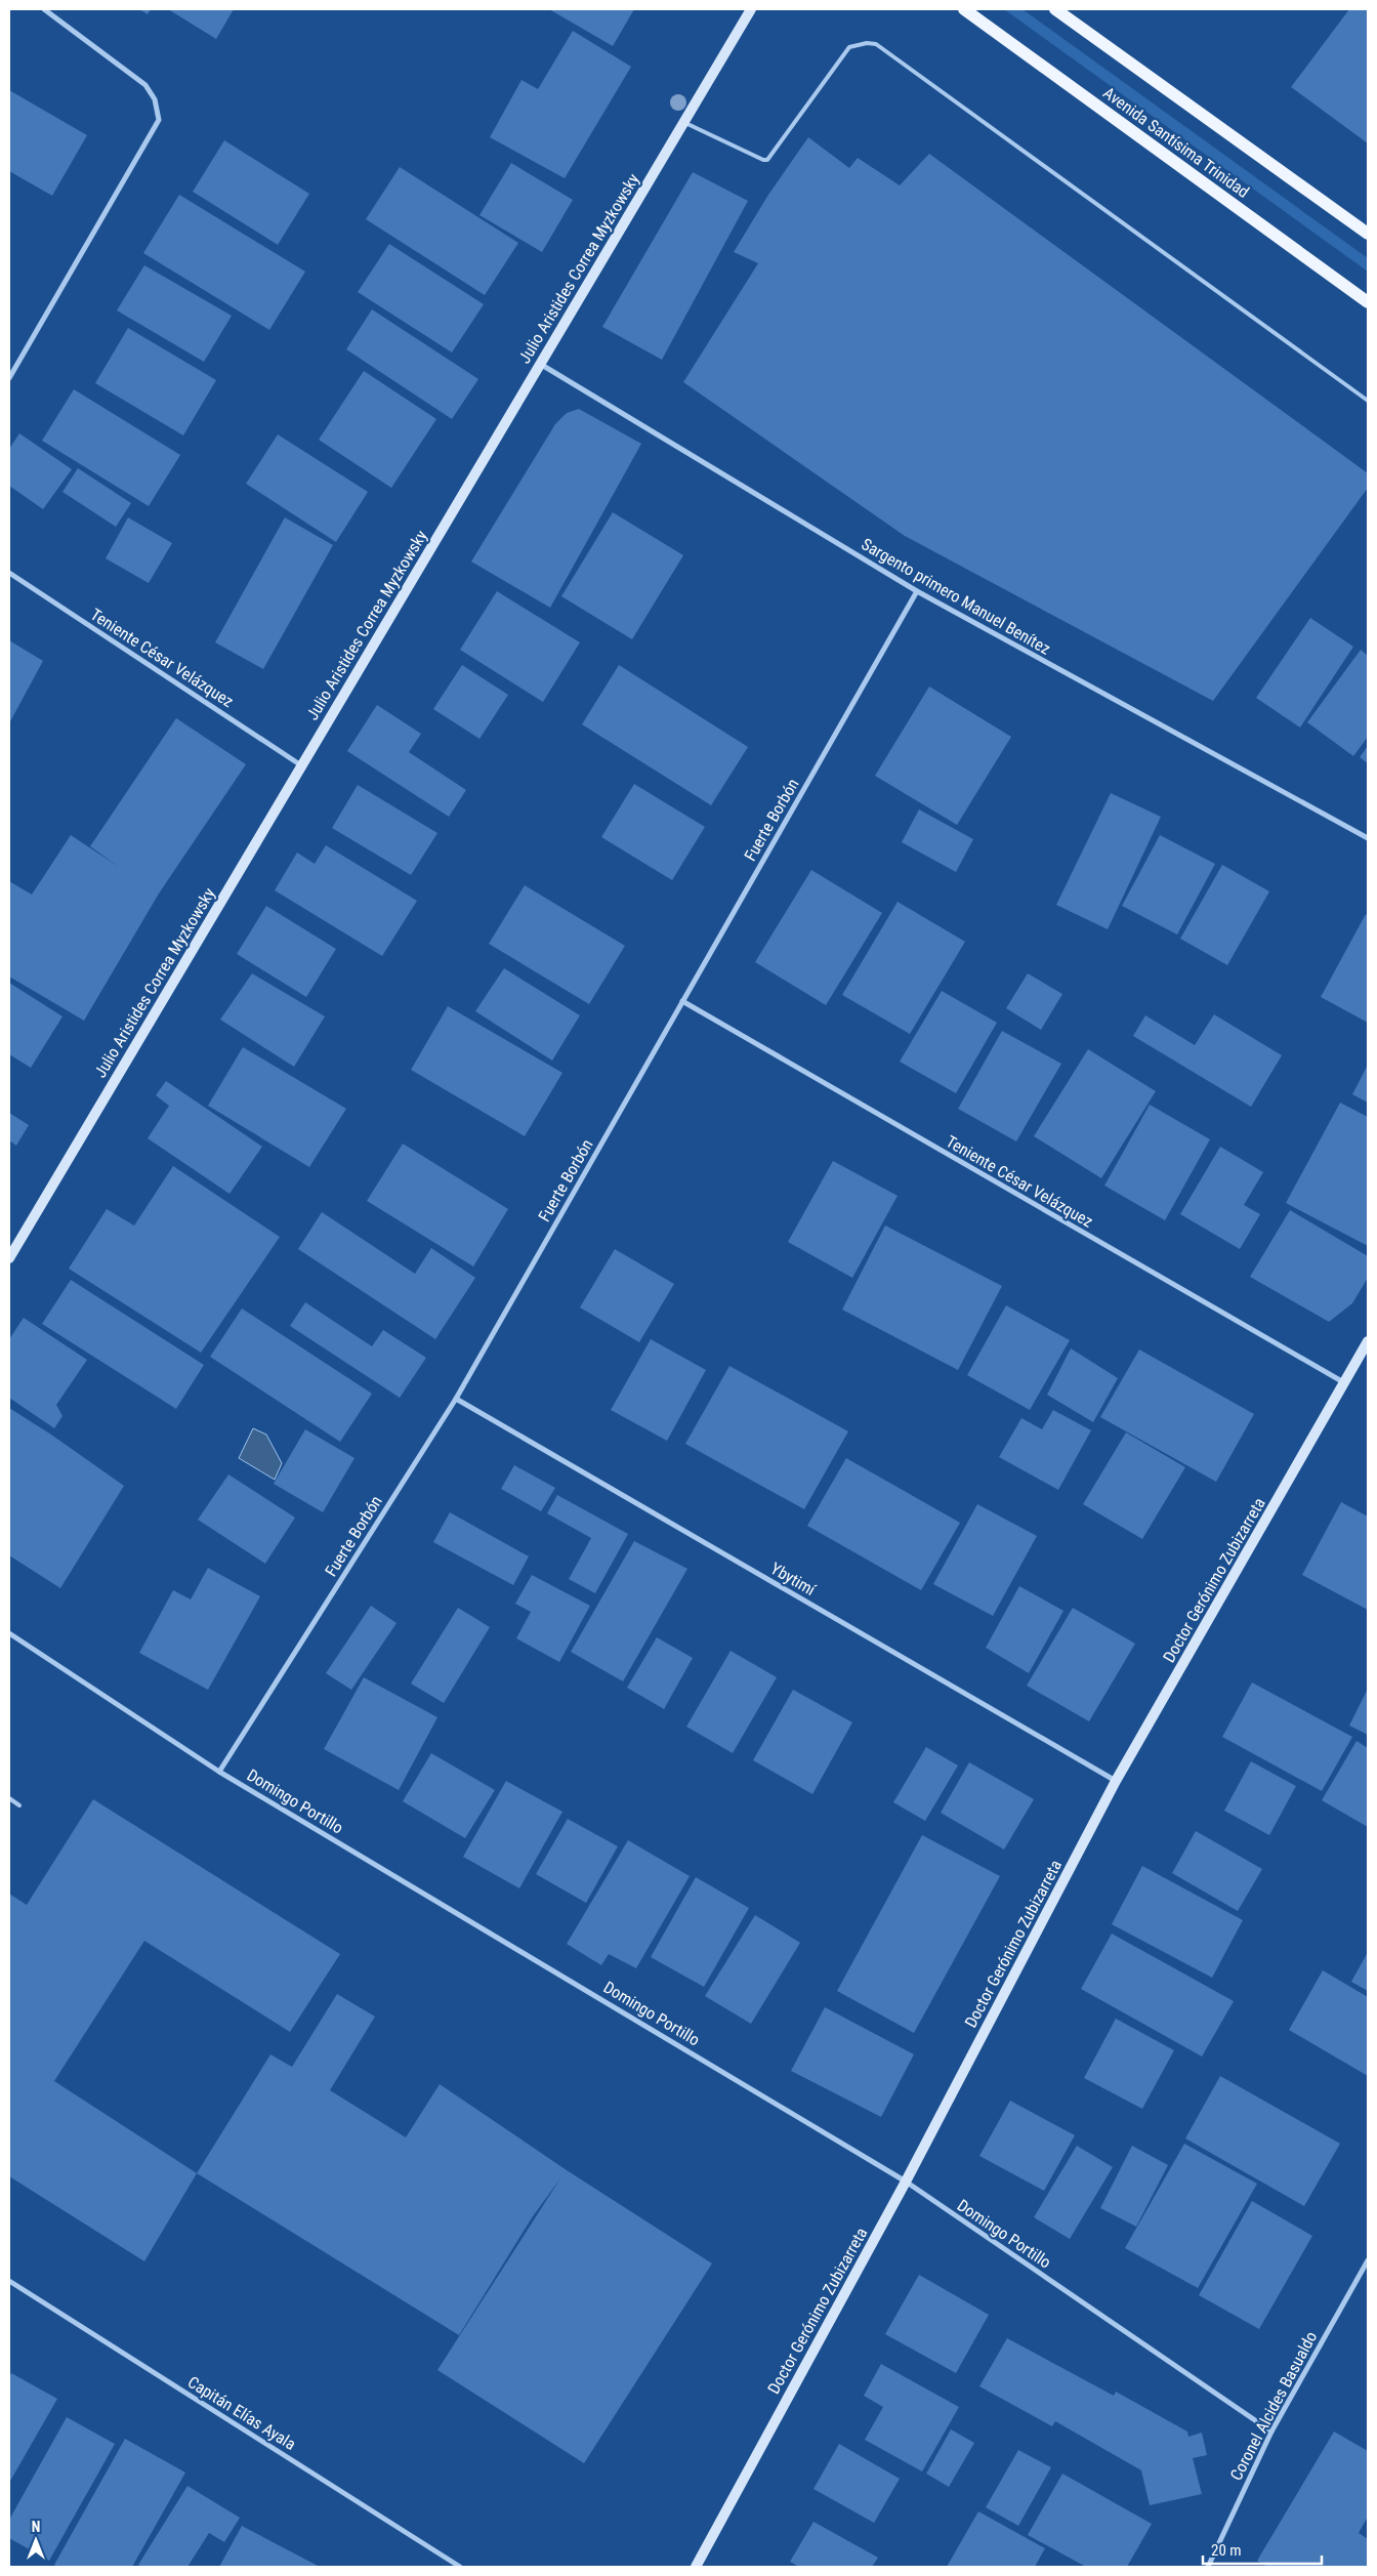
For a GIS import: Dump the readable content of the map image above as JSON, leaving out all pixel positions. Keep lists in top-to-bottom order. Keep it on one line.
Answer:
{"streets":{"main road":["Avenida Santísima Trinidad","Julio Aristides Correa Myzkowsky","Doctor Gerónimo Zubizarreta"],"street":["Sargento primero Manuel Benítez","Teniente César Velázquez","Fuerte Borbón","Ybytimí","Domingo Portillo","Coronel Alcides Basualdo","Capitán Elías Ayala"]},"crossings":[["Julio Aristides Correa Myzkowsky","Sargento primero Manuel Benítez"],["Julio Aristides Correa Myzkowsky","Teniente César Velázquez"],["Sargento primero Manuel Benítez","Fuerte Borbón"],["Teniente César Velázquez","Fuerte Borbón"],["Teniente César Velázquez","Doctor Gerónimo Zubizarreta"],["Fuerte Borbón","Ybytimí"],["Fuerte Borbón","Domingo Portillo"],["Ybytimí","Doctor Gerónimo Zubizarreta"],["Doctor Gerónimo Zubizarreta","Domingo Portillo"],["Domingo Portillo","Coronel Alcides Basualdo"]],"scale_bar":"20 m","north":"top"}
